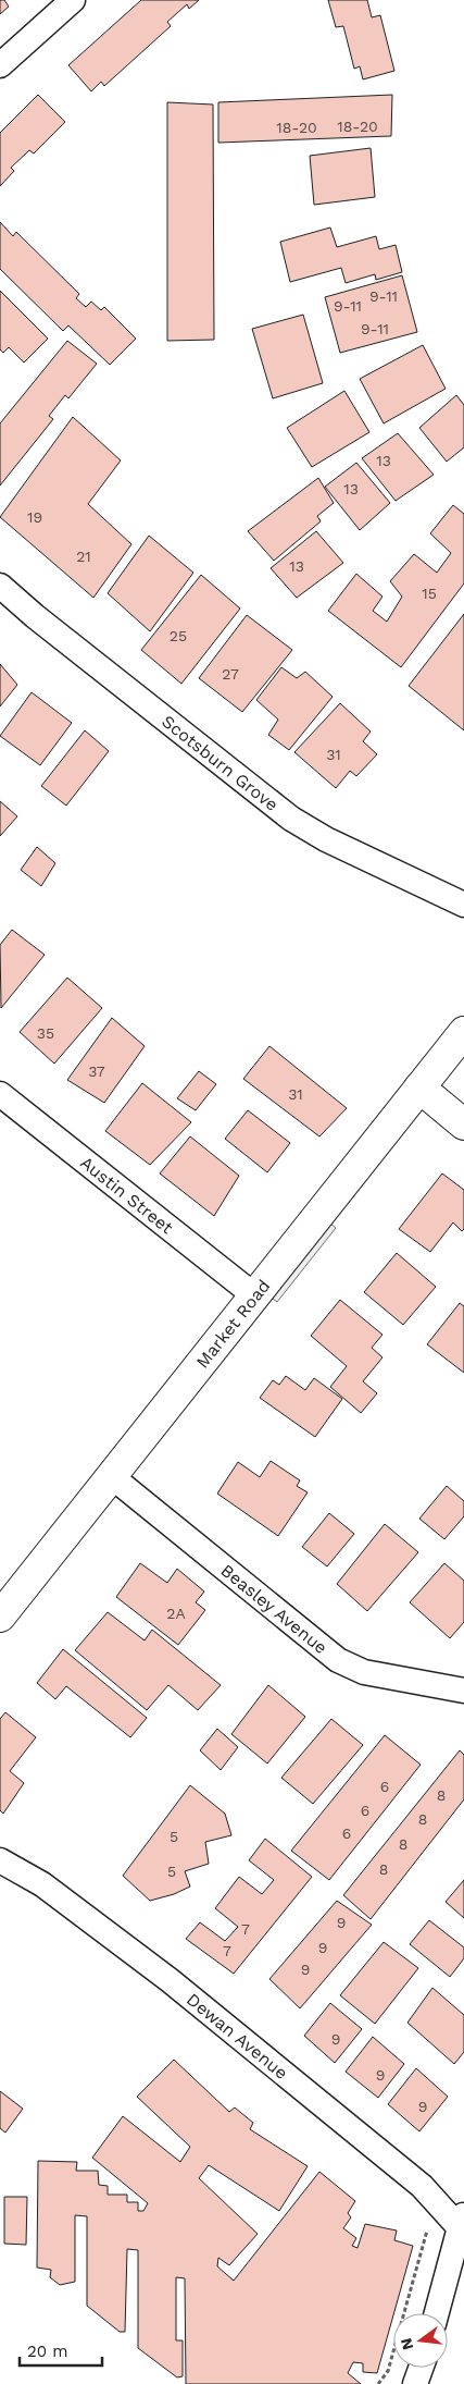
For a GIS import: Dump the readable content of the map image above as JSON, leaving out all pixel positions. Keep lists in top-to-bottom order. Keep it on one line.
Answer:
{"streets":{"street":["Scotsburn Grove","Austin Street","Market Road","Beasley Avenue","Dewan Avenue"]},"crossings":[["Austin Street","Market Road"],["Market Road","Beasley Avenue"]],"house_numbers":["18-20","18-20","9-11","9-11","9-11","13","13","19","21","13","15","25","27","31","35","37","31","2A","6","8","6","8","6","5","8","8","5","9","7","9","7","9","9","9","9"],"scale_bar":"20 m","north":"left"}
